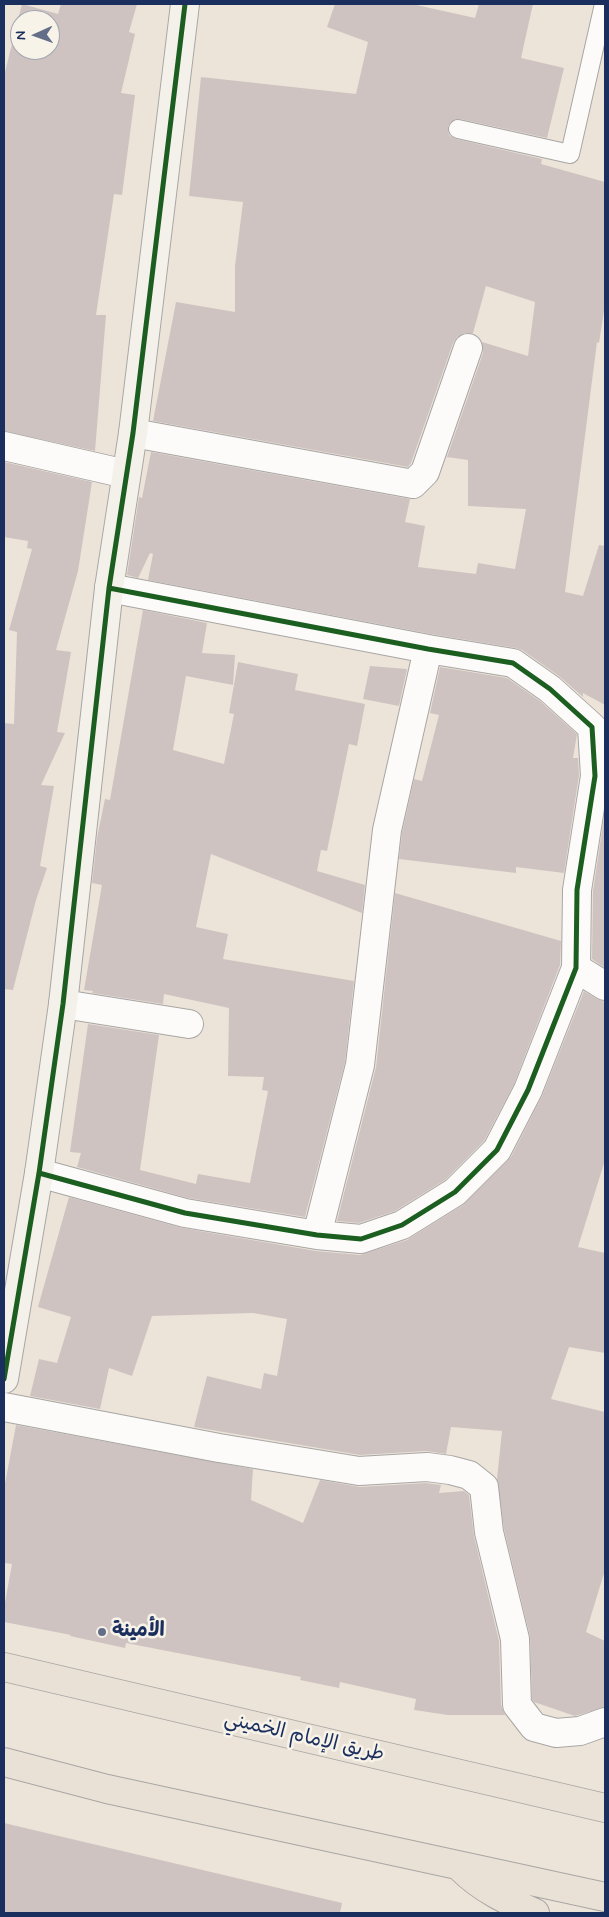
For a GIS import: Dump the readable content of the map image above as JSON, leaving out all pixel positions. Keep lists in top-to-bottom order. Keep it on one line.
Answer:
{"streets":{"highway":["طريق الإمام الخميني"]},"places":["الأمينة"],"north":"left"}
